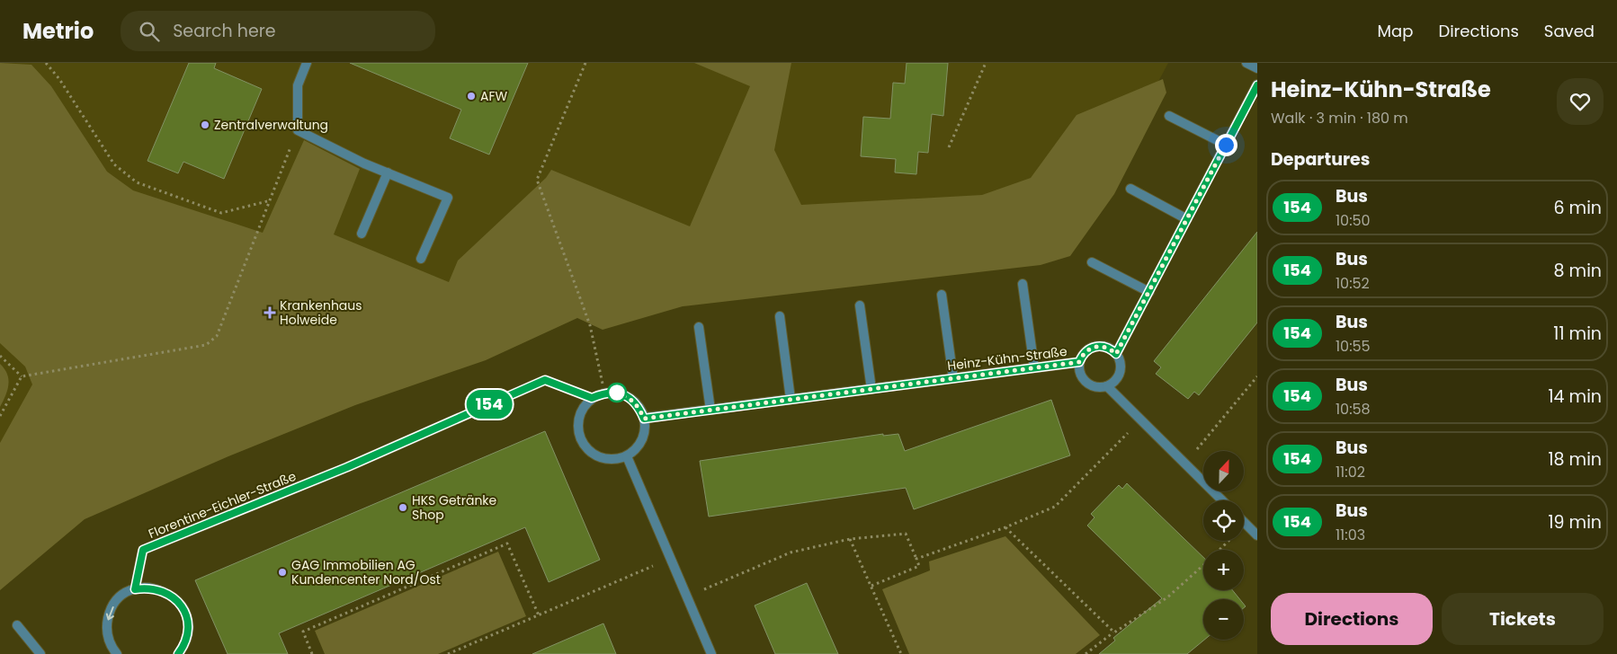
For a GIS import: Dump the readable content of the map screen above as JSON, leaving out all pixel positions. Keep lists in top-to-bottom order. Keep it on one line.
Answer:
{"streets":{"street":["Heinz-Kühn-Straße","Florentine-Eichler-Straße"]},"crossings":[["Heinz-Kühn-Straße","Florentine-Eichler-Straße"]],"places":{"other":["AFW","Zentralverwaltung","HKS Getränke Shop","GAG Immobilien AG Kundencenter Nord/Ost"],"health":["Krankenhaus Holweide"]},"lines":["bus line 154"],"north":"top","page":{"header":"Metrio","search":"Search here","nav":["Map","Directions","Saved"],"on_map":"154","heading":[["Heinz-Kühn-Straße","Walk · 3 min · 180 m"],"Departures"],"list":[{"mark":"154","name":"Bus","note":"10:50","value":"6 min"},{"mark":"154","name":"Bus","note":"10:52","value":"8 min"},{"mark":"154","name":"Bus","note":"10:55","value":"11 min"},{"mark":"154","name":"Bus","note":"10:58","value":"14 min"},{"mark":"154","name":"Bus","note":"11:02","value":"18 min"},{"mark":"154","name":"Bus","note":"11:03","value":"19 min"}],"map_buttons":["+","−"],"buttons":["Directions","Tickets"]}}
